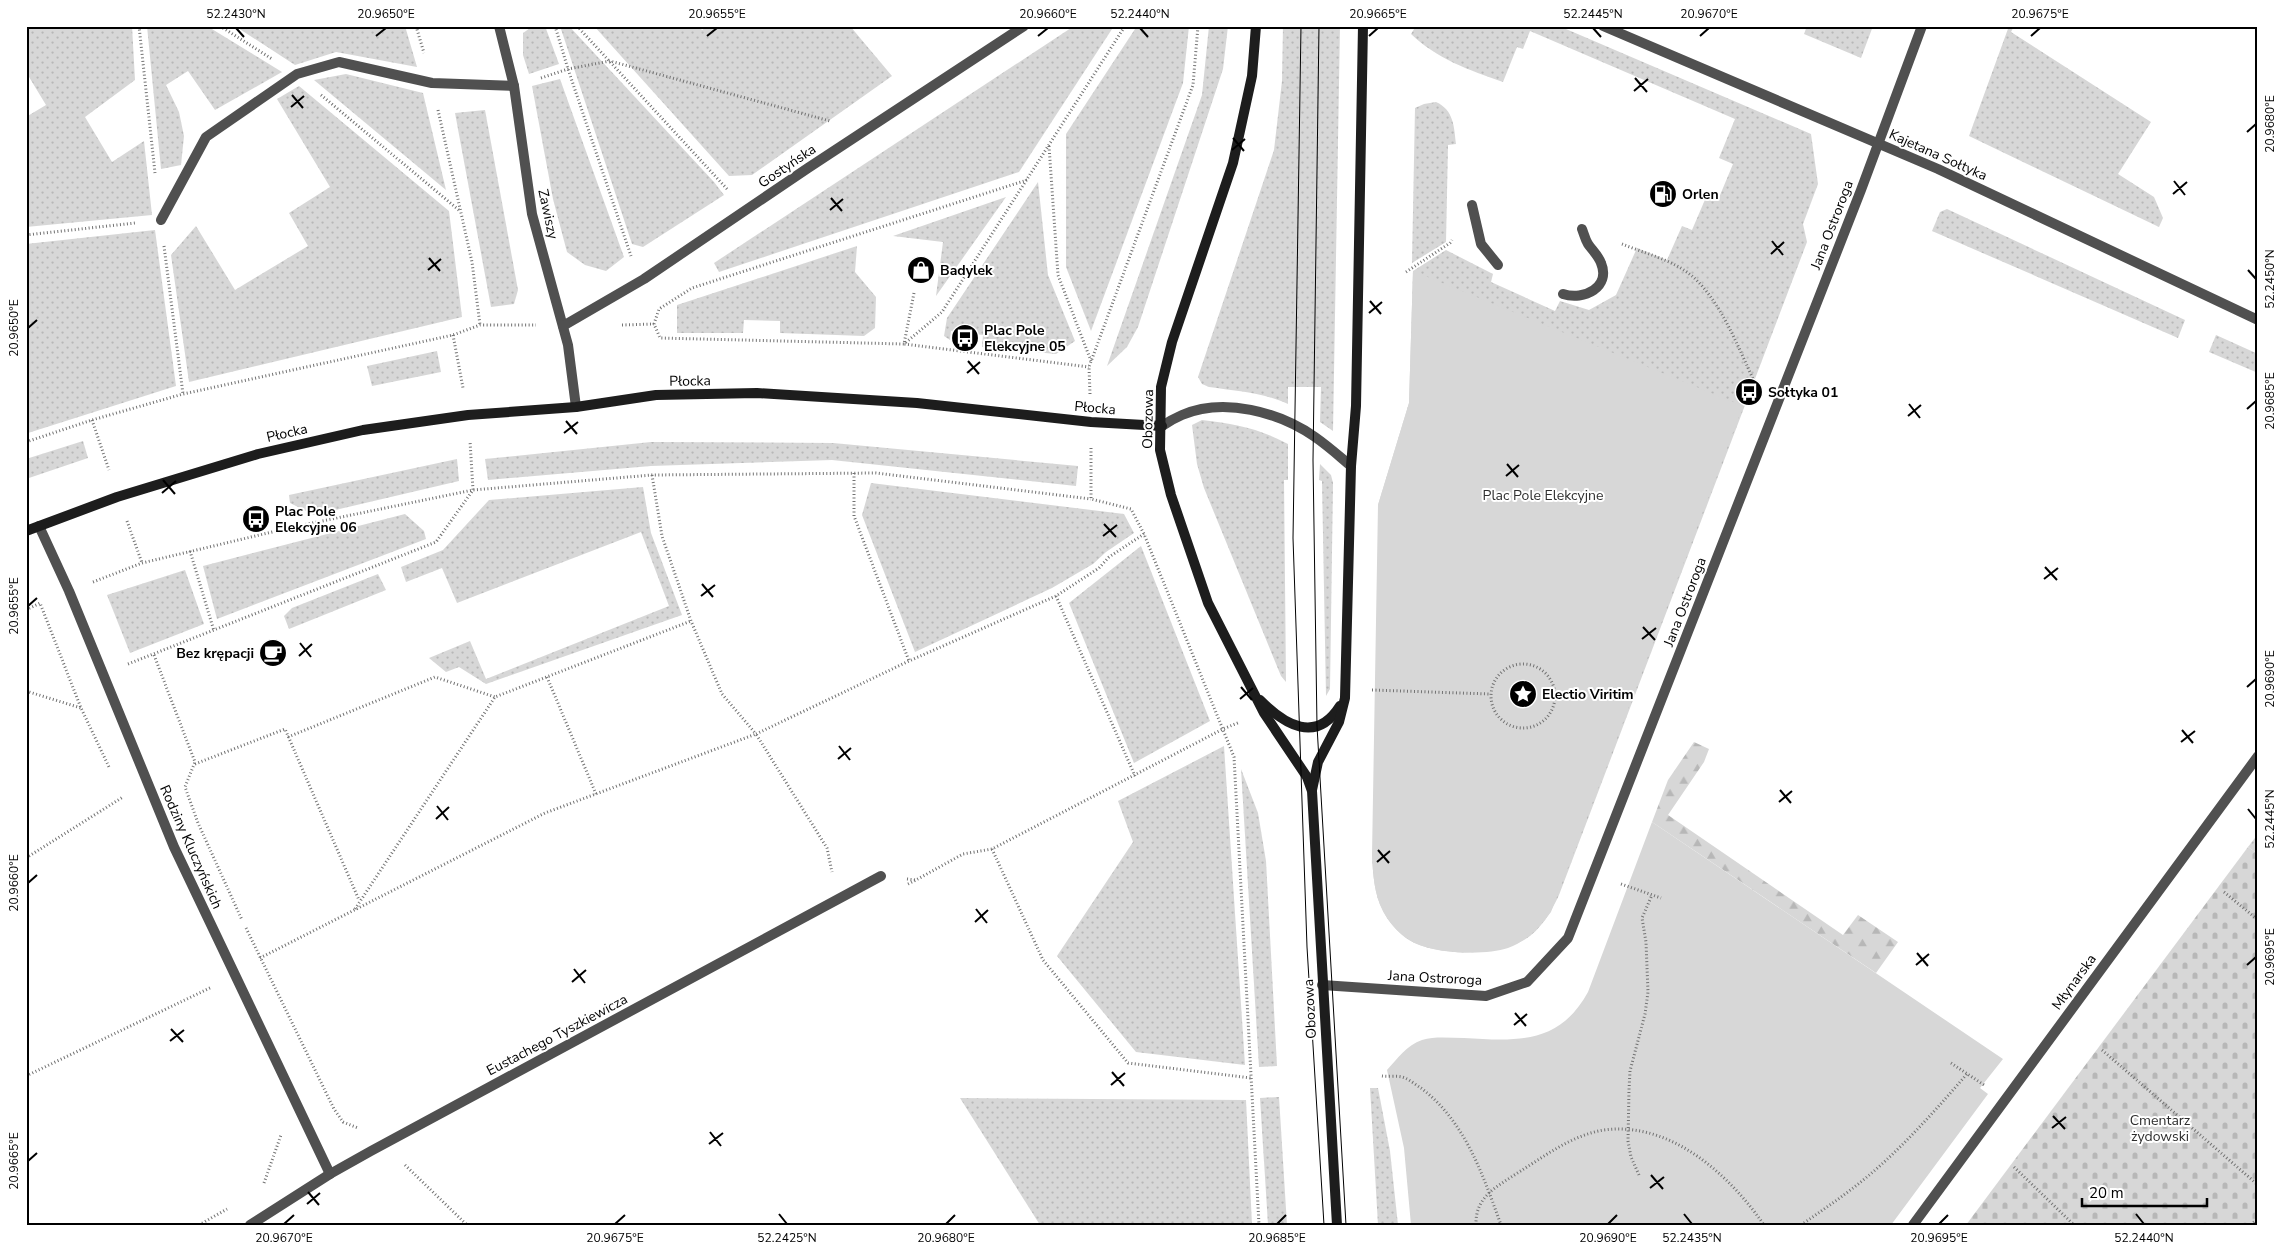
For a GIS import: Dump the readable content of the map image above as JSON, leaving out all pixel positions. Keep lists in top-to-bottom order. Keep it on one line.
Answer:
{"streets":{"street":["Kajetana Sołtyka","Gostyńska","Zawiszy","Jana Ostroroga","Płocka","Obozowa","Rodziny Kluczyńskich","Młynarska","Eustachego Tyszkiewicza"]},"crossings":[["Kajetana Sołtyka","Jana Ostroroga"],["Gostyńska","Zawiszy"],["Zawiszy","Płocka"],["Jana Ostroroga","Obozowa"],["Płocka","Obozowa"],["Płocka","Rodziny Kluczyńskich"],["Rodziny Kluczyńskich","Eustachego Tyszkiewicza"]],"parks":["Plac Pole Elekcyjne","Cmentarz żydowski"],"places":{"fuel station":["Orlen"],"shop":["Badylek"],"bus stop":["Plac Pole Elekcyjne 05","Sołtyka 01","Plac Pole Elekcyjne 06"],"cafe":["Bez krępacji"],"place":["Electio Viritim"]},"scale_bar":"20 m","coordinates":["52.2430°N","20.9650°E","20.9655°E","20.9660°E","52.2440°N","20.9665°E","52.2445°N","20.9670°E","20.9675°E","20.9680°E","52.2450°N","20.9685°E","20.9690°E","20.9695°E","52.2425°N","52.2435°N"]}
